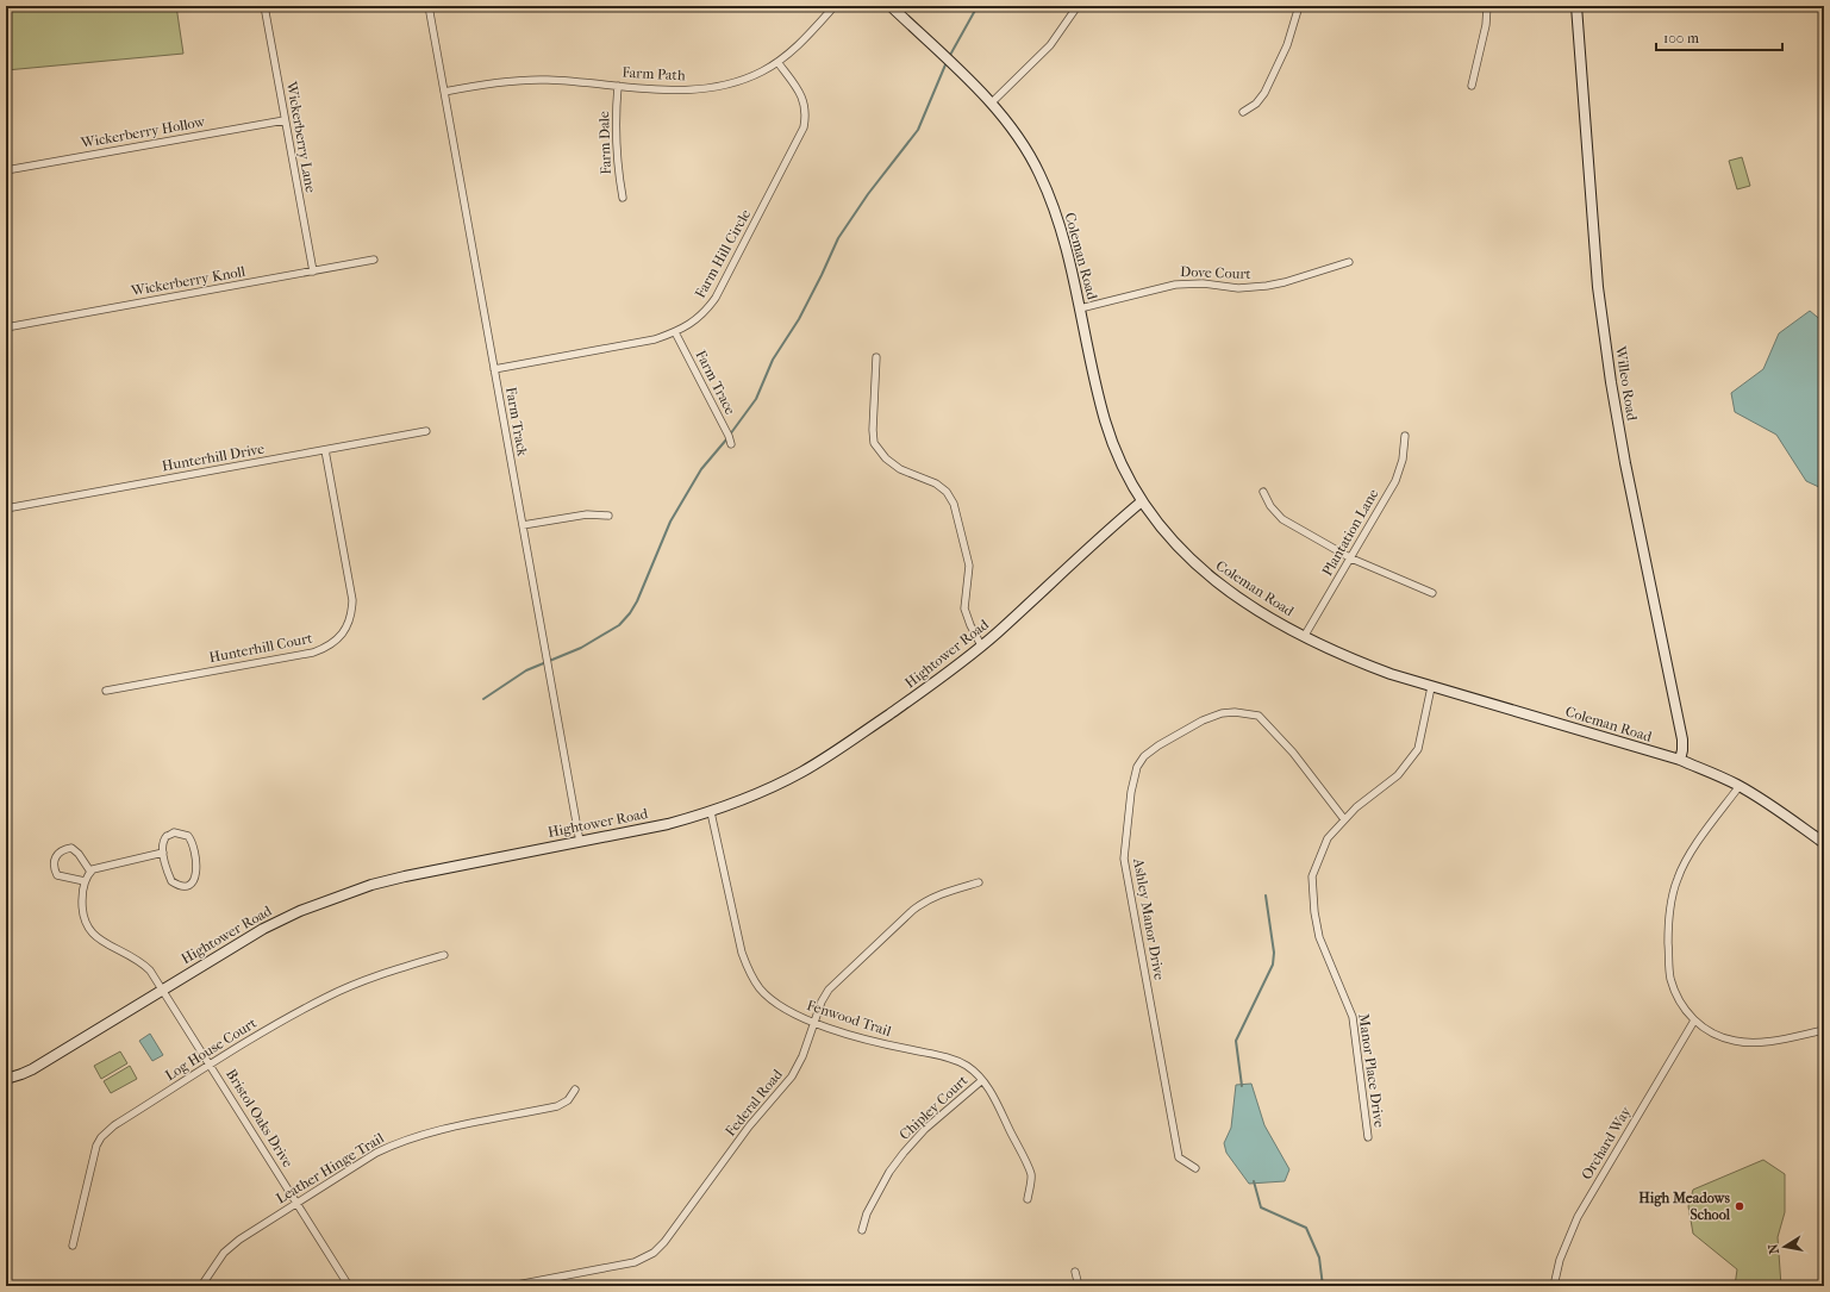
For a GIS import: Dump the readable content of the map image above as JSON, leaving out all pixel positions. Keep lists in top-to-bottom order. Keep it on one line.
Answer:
{"streets":{"street":["Farm Path","Wickerberry Hollow","Wickerberry Lane","Farm Dale","Farm Hill Circle","Coleman Road","Dove Court","Wickerberry Knoll","Farm Trace","Willeo Road","Farm Track","Hunterhill Drive","Plantation Lane","Hunterhill Court","Hightower Road","Ashley Manor Drive","Fenwood Trail","Log House Court","Manor Place Drive","Federal Road","Chipley Court","Bristol Oaks Drive","Orchard Way","Leather Hinge Trail"]},"crossings":[["Farm Path","Farm Dale"],["Farm Path","Farm Hill Circle"],["Farm Path","Farm Track"],["Wickerberry Hollow","Wickerberry Lane"],["Wickerberry Lane","Wickerberry Knoll"],["Farm Hill Circle","Farm Trace"],["Farm Hill Circle","Farm Track"],["Coleman Road","Dove Court"],["Coleman Road","Willeo Road"],["Coleman Road","Plantation Lane"],["Coleman Road","Hightower Road"],["Coleman Road","Manor Place Drive"],["Farm Track","Hightower Road"],["Hunterhill Drive","Hunterhill Court"],["Hightower Road","Fenwood Trail"],["Hightower Road","Bristol Oaks Drive"],["Ashley Manor Drive","Manor Place Drive"],["Fenwood Trail","Federal Road"],["Fenwood Trail","Chipley Court"],["Log House Court","Bristol Oaks Drive"],["Bristol Oaks Drive","Leather Hinge Trail"]],"places":["High Meadows School"],"scale_bar":"100 m","north":"left"}
